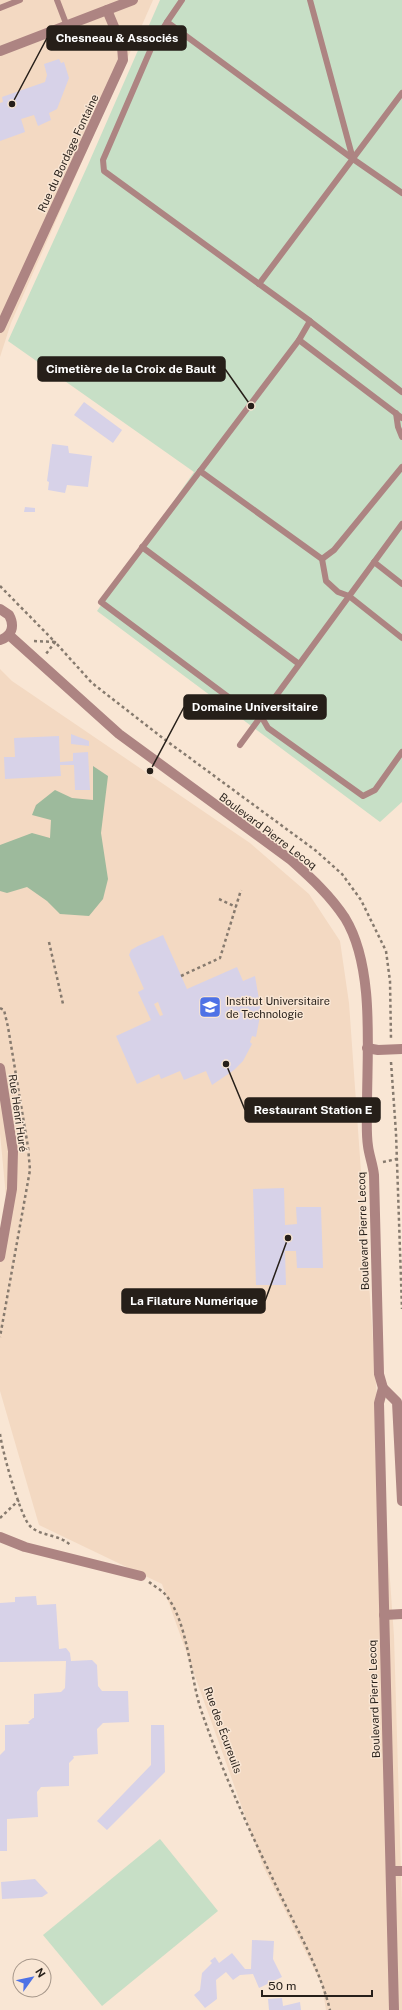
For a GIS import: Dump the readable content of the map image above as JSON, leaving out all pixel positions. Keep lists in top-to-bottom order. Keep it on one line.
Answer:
{"streets":{"street":["Rue du Bordage Fontaine","Boulevard Pierre Lecoq","Rue Henri Huré"],"path":["Rue des Écureuils"]},"places":{"other":["Chesneau & Associés","Cimetière de la Croix de Bault","Domaine Universitaire","Restaurant Station E","La Filature Numérique"],"school or university":["Institut Universitaire de Technologie"]},"scale_bar":"50 m","north":"top right"}
